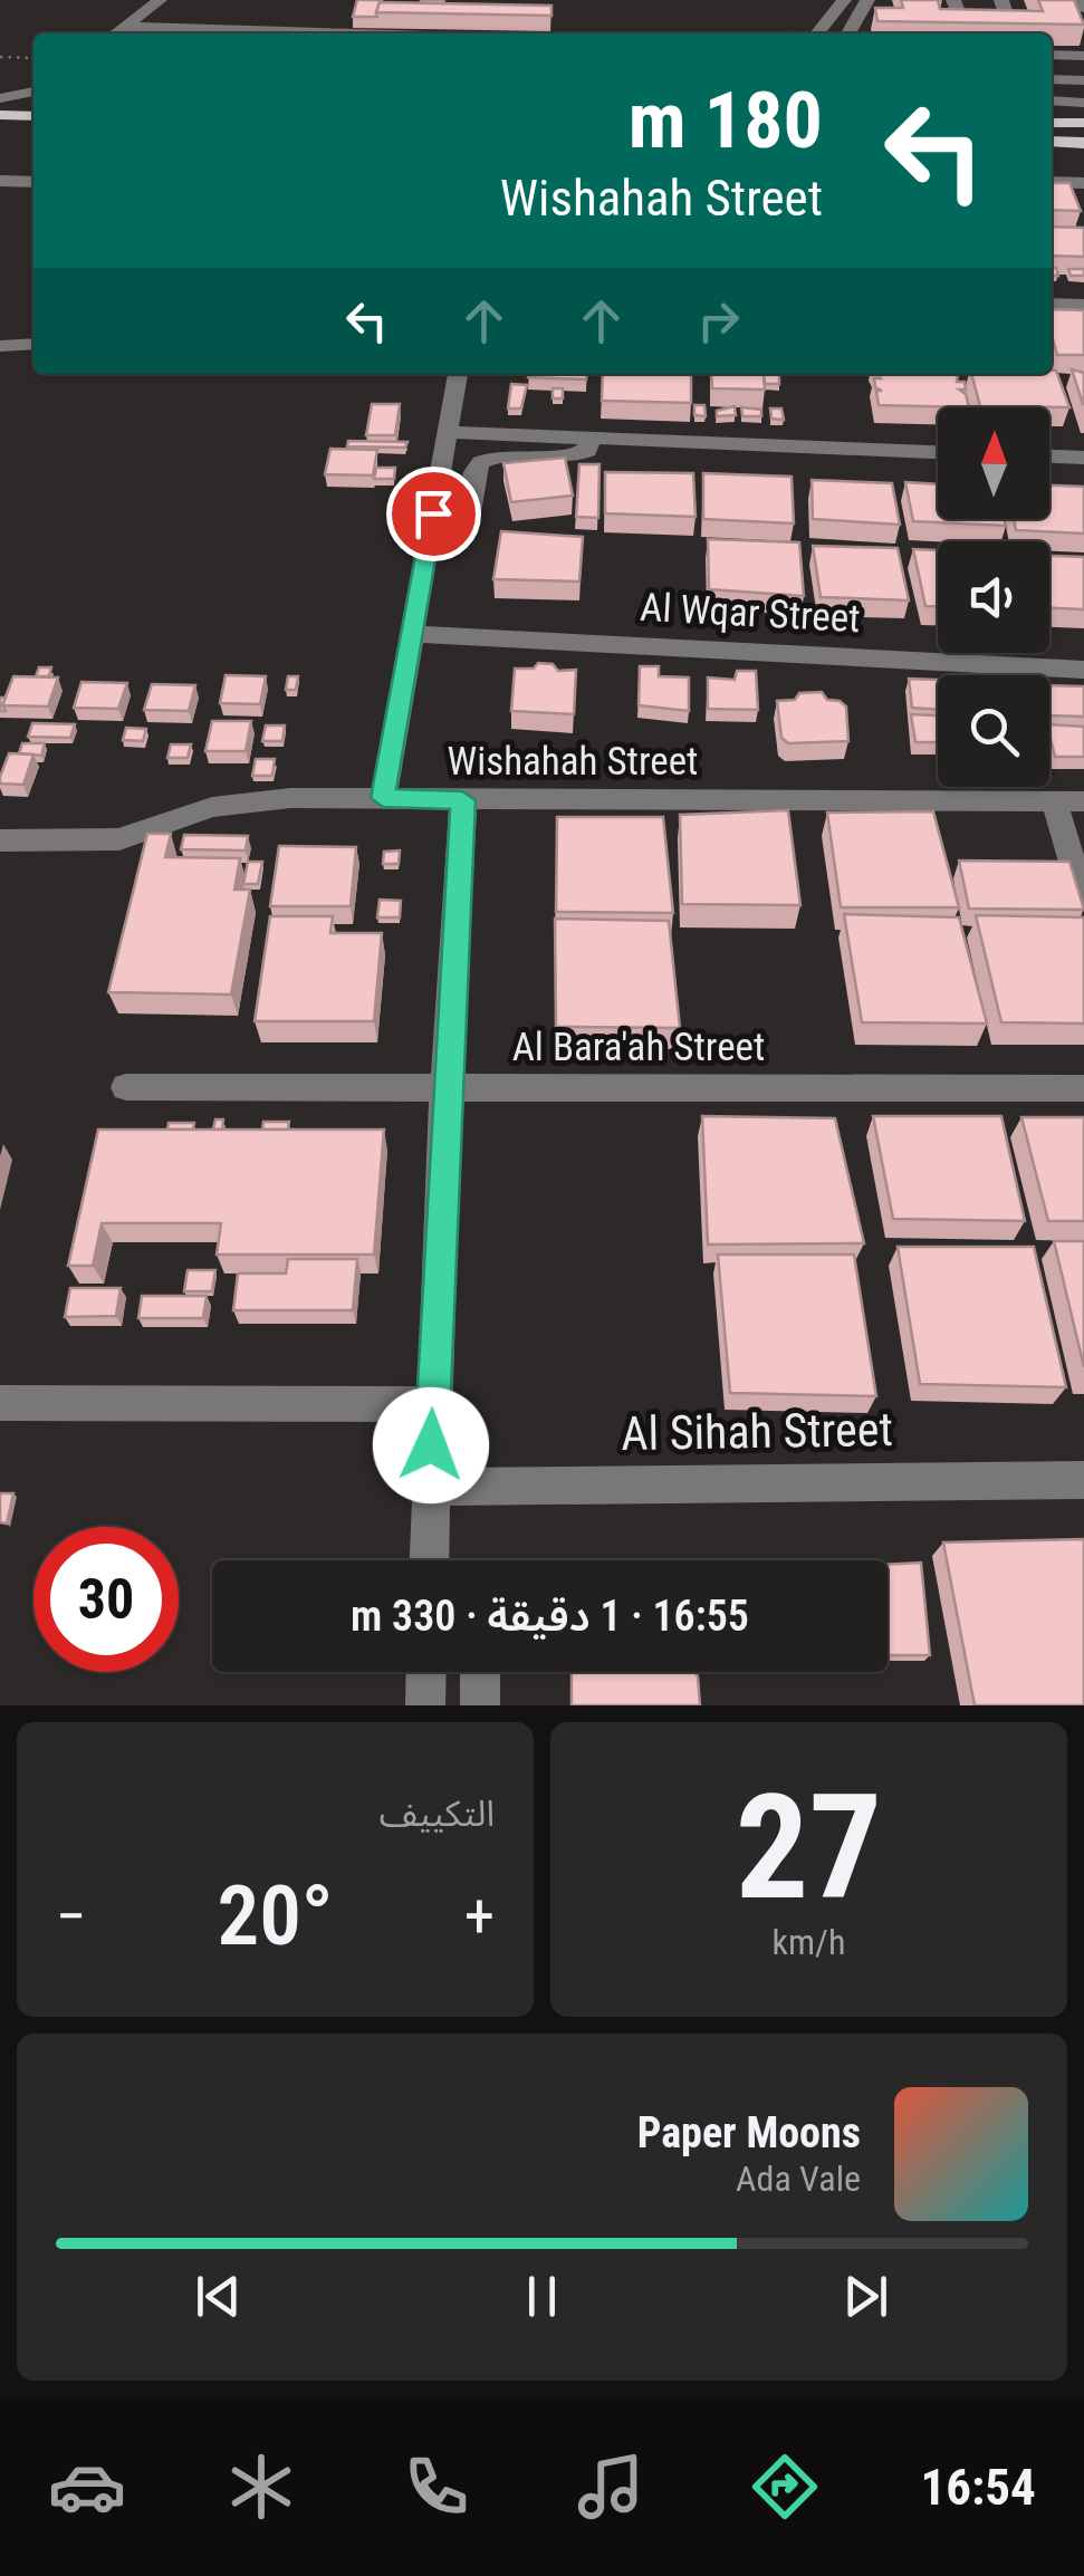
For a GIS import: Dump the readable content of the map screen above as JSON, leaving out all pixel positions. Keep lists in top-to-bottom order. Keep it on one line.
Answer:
{"streets":{"street":["Al Wqar Street","Wishahah Street","Al Bara'ah Street","Al Sihah Street"]},"north":"top","page":{"turn":["180 m","Wishahah Street"],"limit":"30","trip":"16:55 · 1 دقيقة · 330 m","tile":[["27","km/h"],"التكييف"],"heat":["−","20°","+"],"song":["Paper Moons","Ada Vale"],"tabs":"16:54"}}
